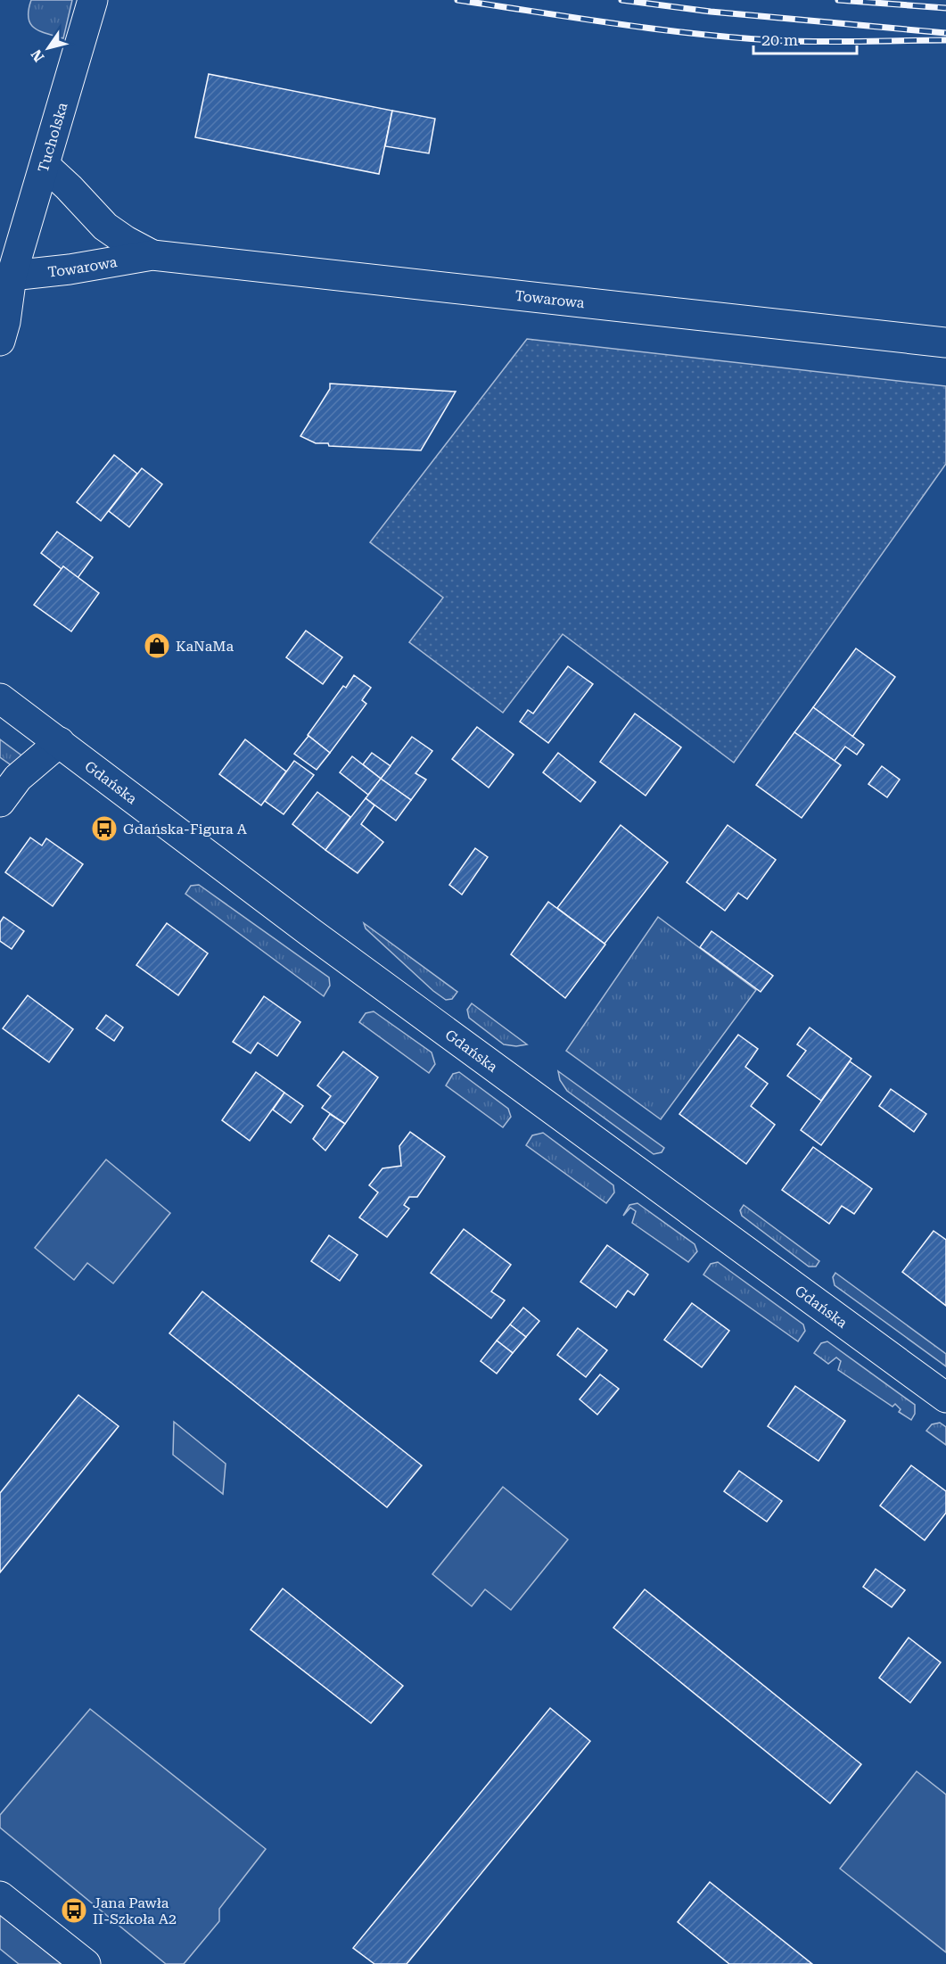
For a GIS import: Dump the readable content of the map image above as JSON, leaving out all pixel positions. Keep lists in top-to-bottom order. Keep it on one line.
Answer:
{"streets":{"main road":["Tucholska","Towarowa","Gdańska"]},"crossings":[["Tucholska","Towarowa"]],"places":{"shop":["KaNaMa"],"bus stop":["Gdańska-Figura A","Jana Pawła II-Szkoła A2"]},"scale_bar":"20 m","north":"bottom left"}
